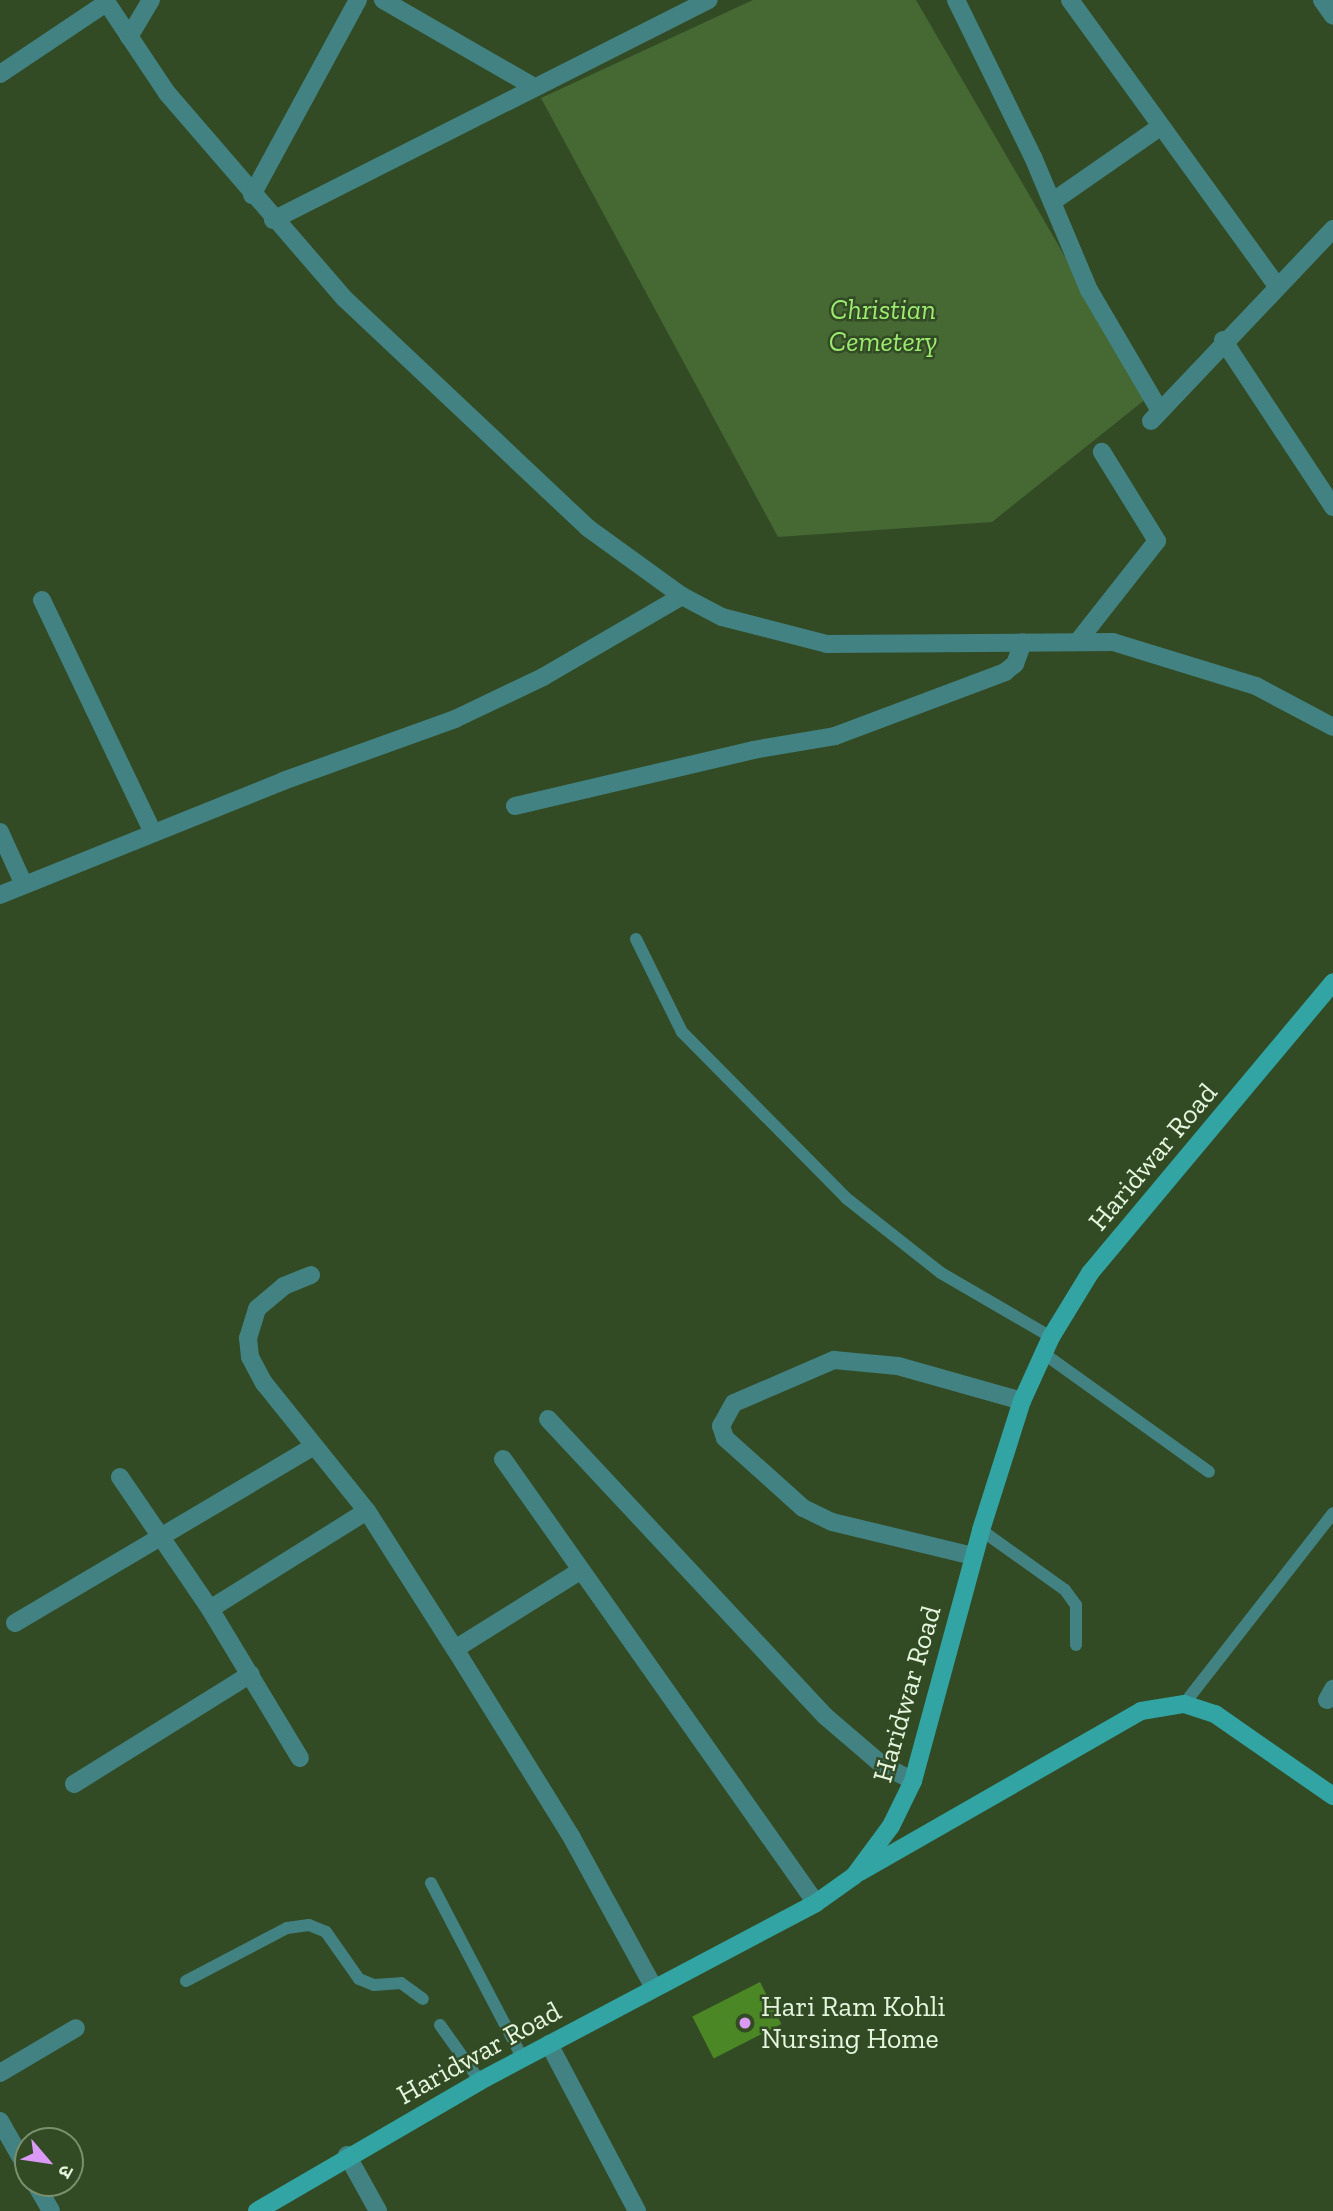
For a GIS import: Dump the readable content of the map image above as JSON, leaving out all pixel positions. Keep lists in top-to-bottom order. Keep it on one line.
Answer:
{"streets":{"main road":["Haridwar Road"]},"parks":["Christian Cemetery"],"places":["Hari Ram Kohli Nursing Home"],"north":"bottom right"}
